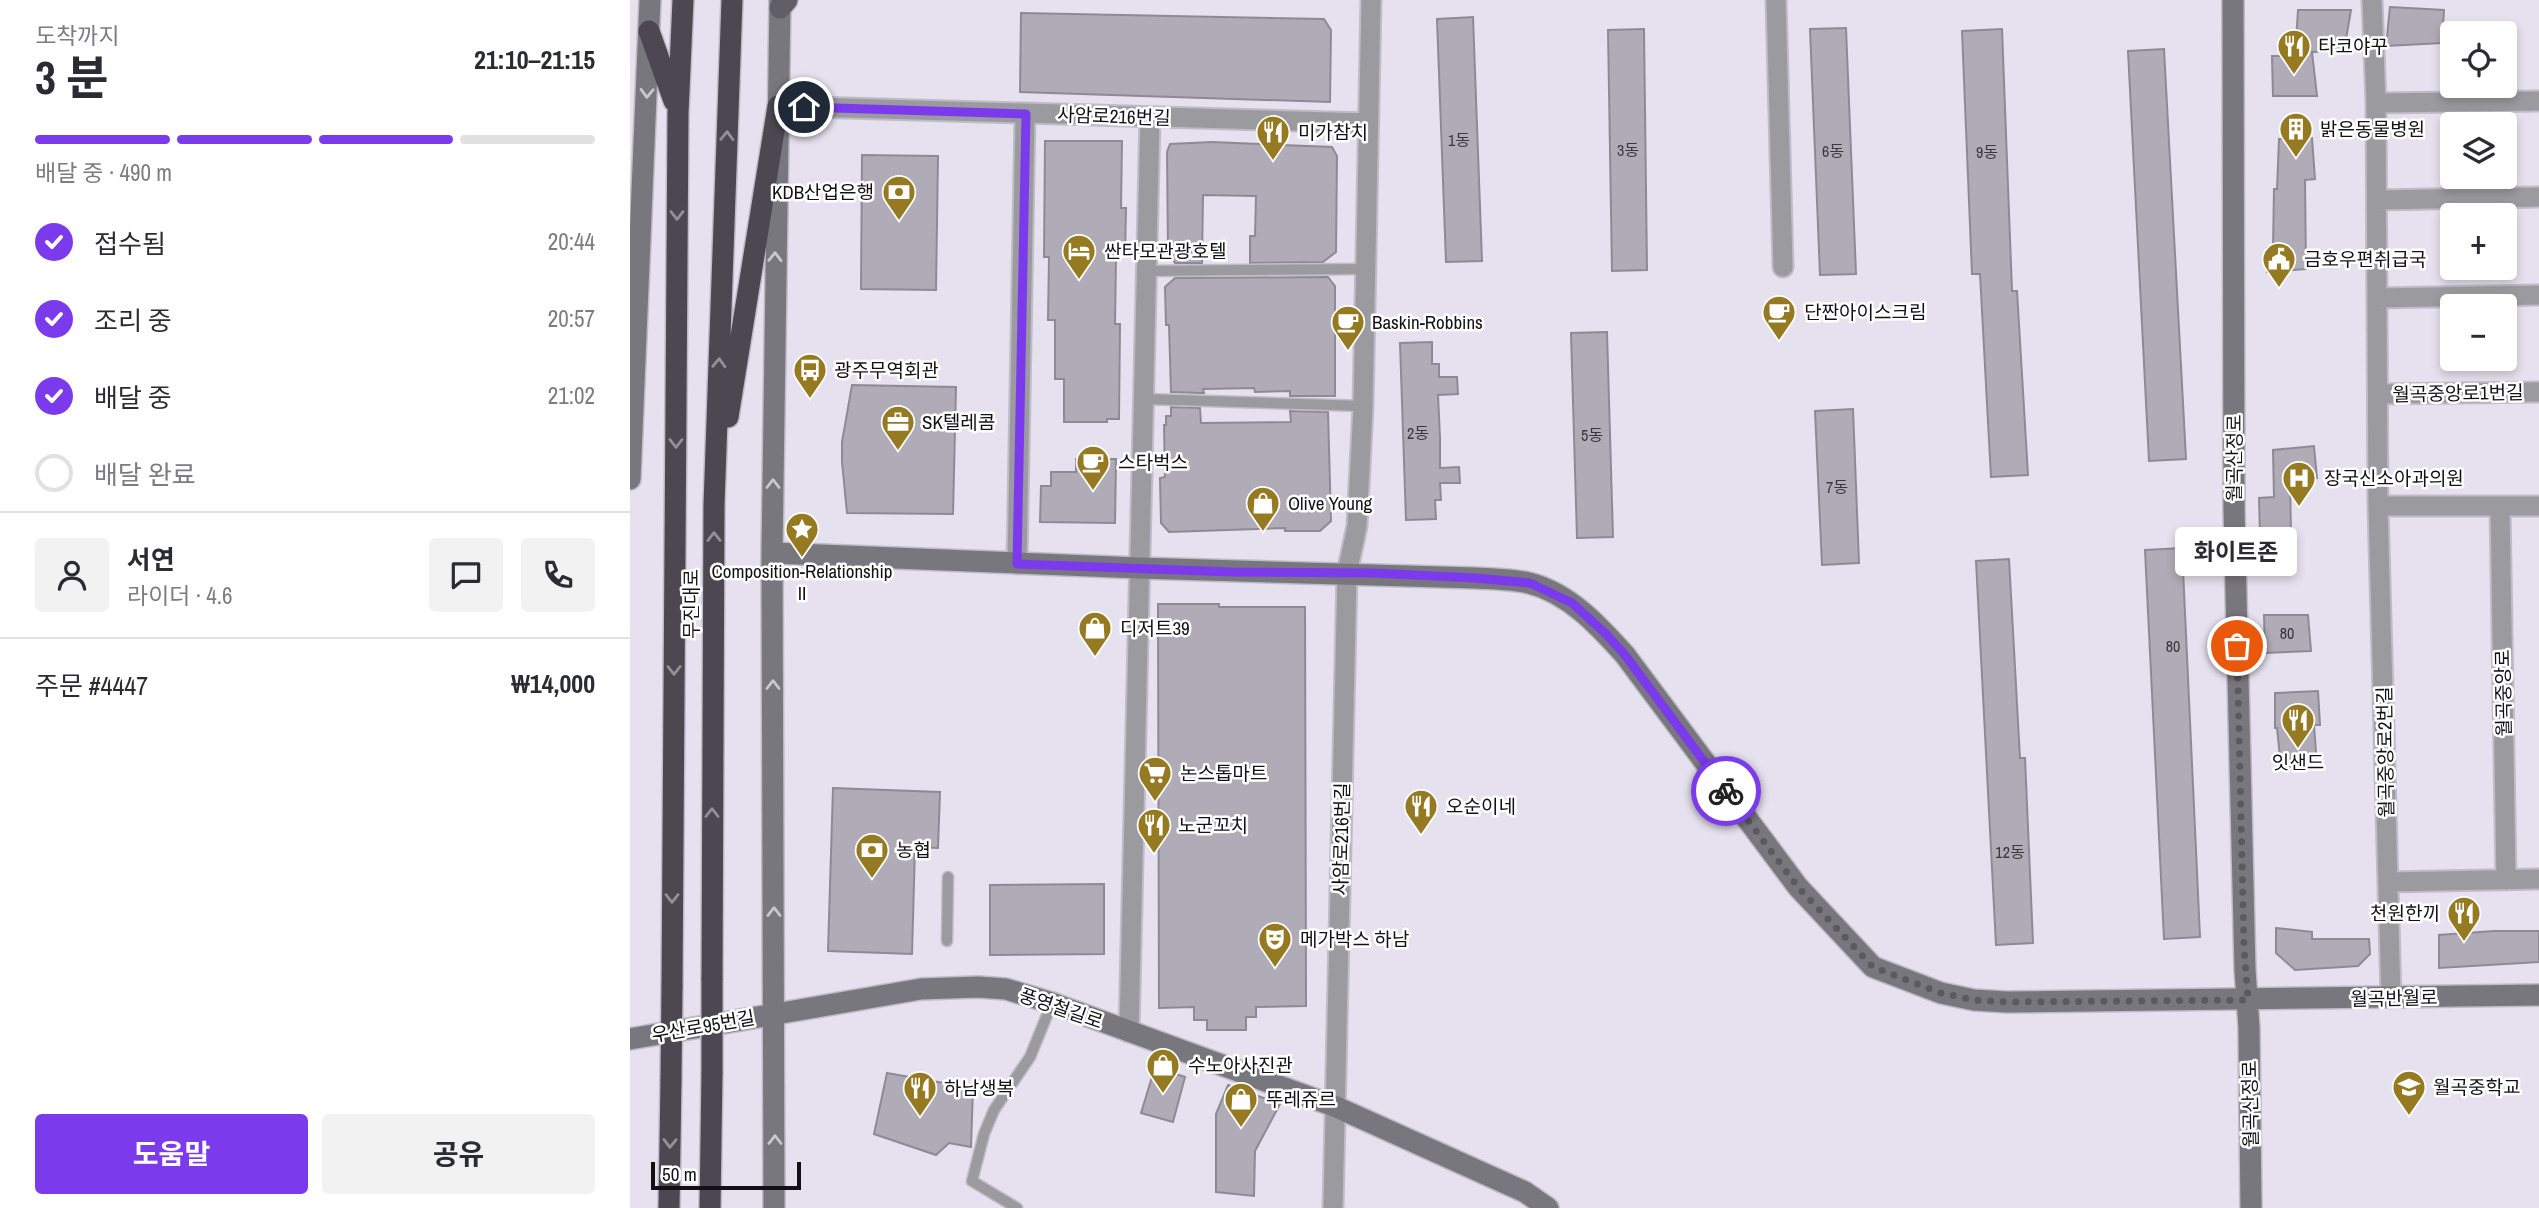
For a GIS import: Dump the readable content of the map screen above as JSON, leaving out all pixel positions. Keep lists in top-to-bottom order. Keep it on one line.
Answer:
{"streets":{"highway":["무진대로"],"street":["사암로216번길","월곡중앙로1번길","월곡산정로","월곡중앙로","월곡중앙로2번길","월곡반월로","풍영철길로","우산로95번길"]},"crossings":[["사암로216번길","풍영철길로"],["월곡중앙로1번길","월곡중앙로2번길"],["월곡산정로","월곡반월로"],["월곡중앙로2번길","월곡반월로"],["풍영철길로","우산로95번길"]],"places":{"restaurant":["타코야꾸","미가참치","잇샌드","오순이네","노군꼬치","천원한끼","하남생복"],"building":["밝은동물병원"],"bank":["KDB산업은행","농협"],"hotel":["싼타모관광호텔"],"public building":["금호우편취급국"],"cafe":["단짠아이스크림","Baskin-Robbins","스타벅스"],"bus stop":["광주무역회관"],"office":["SK텔레콤"],"hospital":["장국신소아과의원"],"shop":["Olive Young","디저트39","수노아사진관","뚜레쥬르"],"place":["Composition-Relationship II"],"other":["화이트존"],"supermarket":["논스톱마트"],"theatre":["메가박스 하남"],"school or university":["월곡중학교"]},"house_numbers":["1동","3동","6동","9동","2동","5동","7동","80","80","12동"],"scale_bar":"50 m","page":{"heading":["3 분","도착까지","21:10–21:15"],"panel":["서연","라이더 · 4.6","주문 #4447","₩14,000"],"map_buttons":["+","−"],"bar":"배달 중 · 490 m","list":[["접수됨","20:44"],["조리 중","20:57"],["배달 중","21:02"],"배달 완료"],"bubble":"화이트존","buttons":["도움말","공유"],"scale":"50 m"}}
